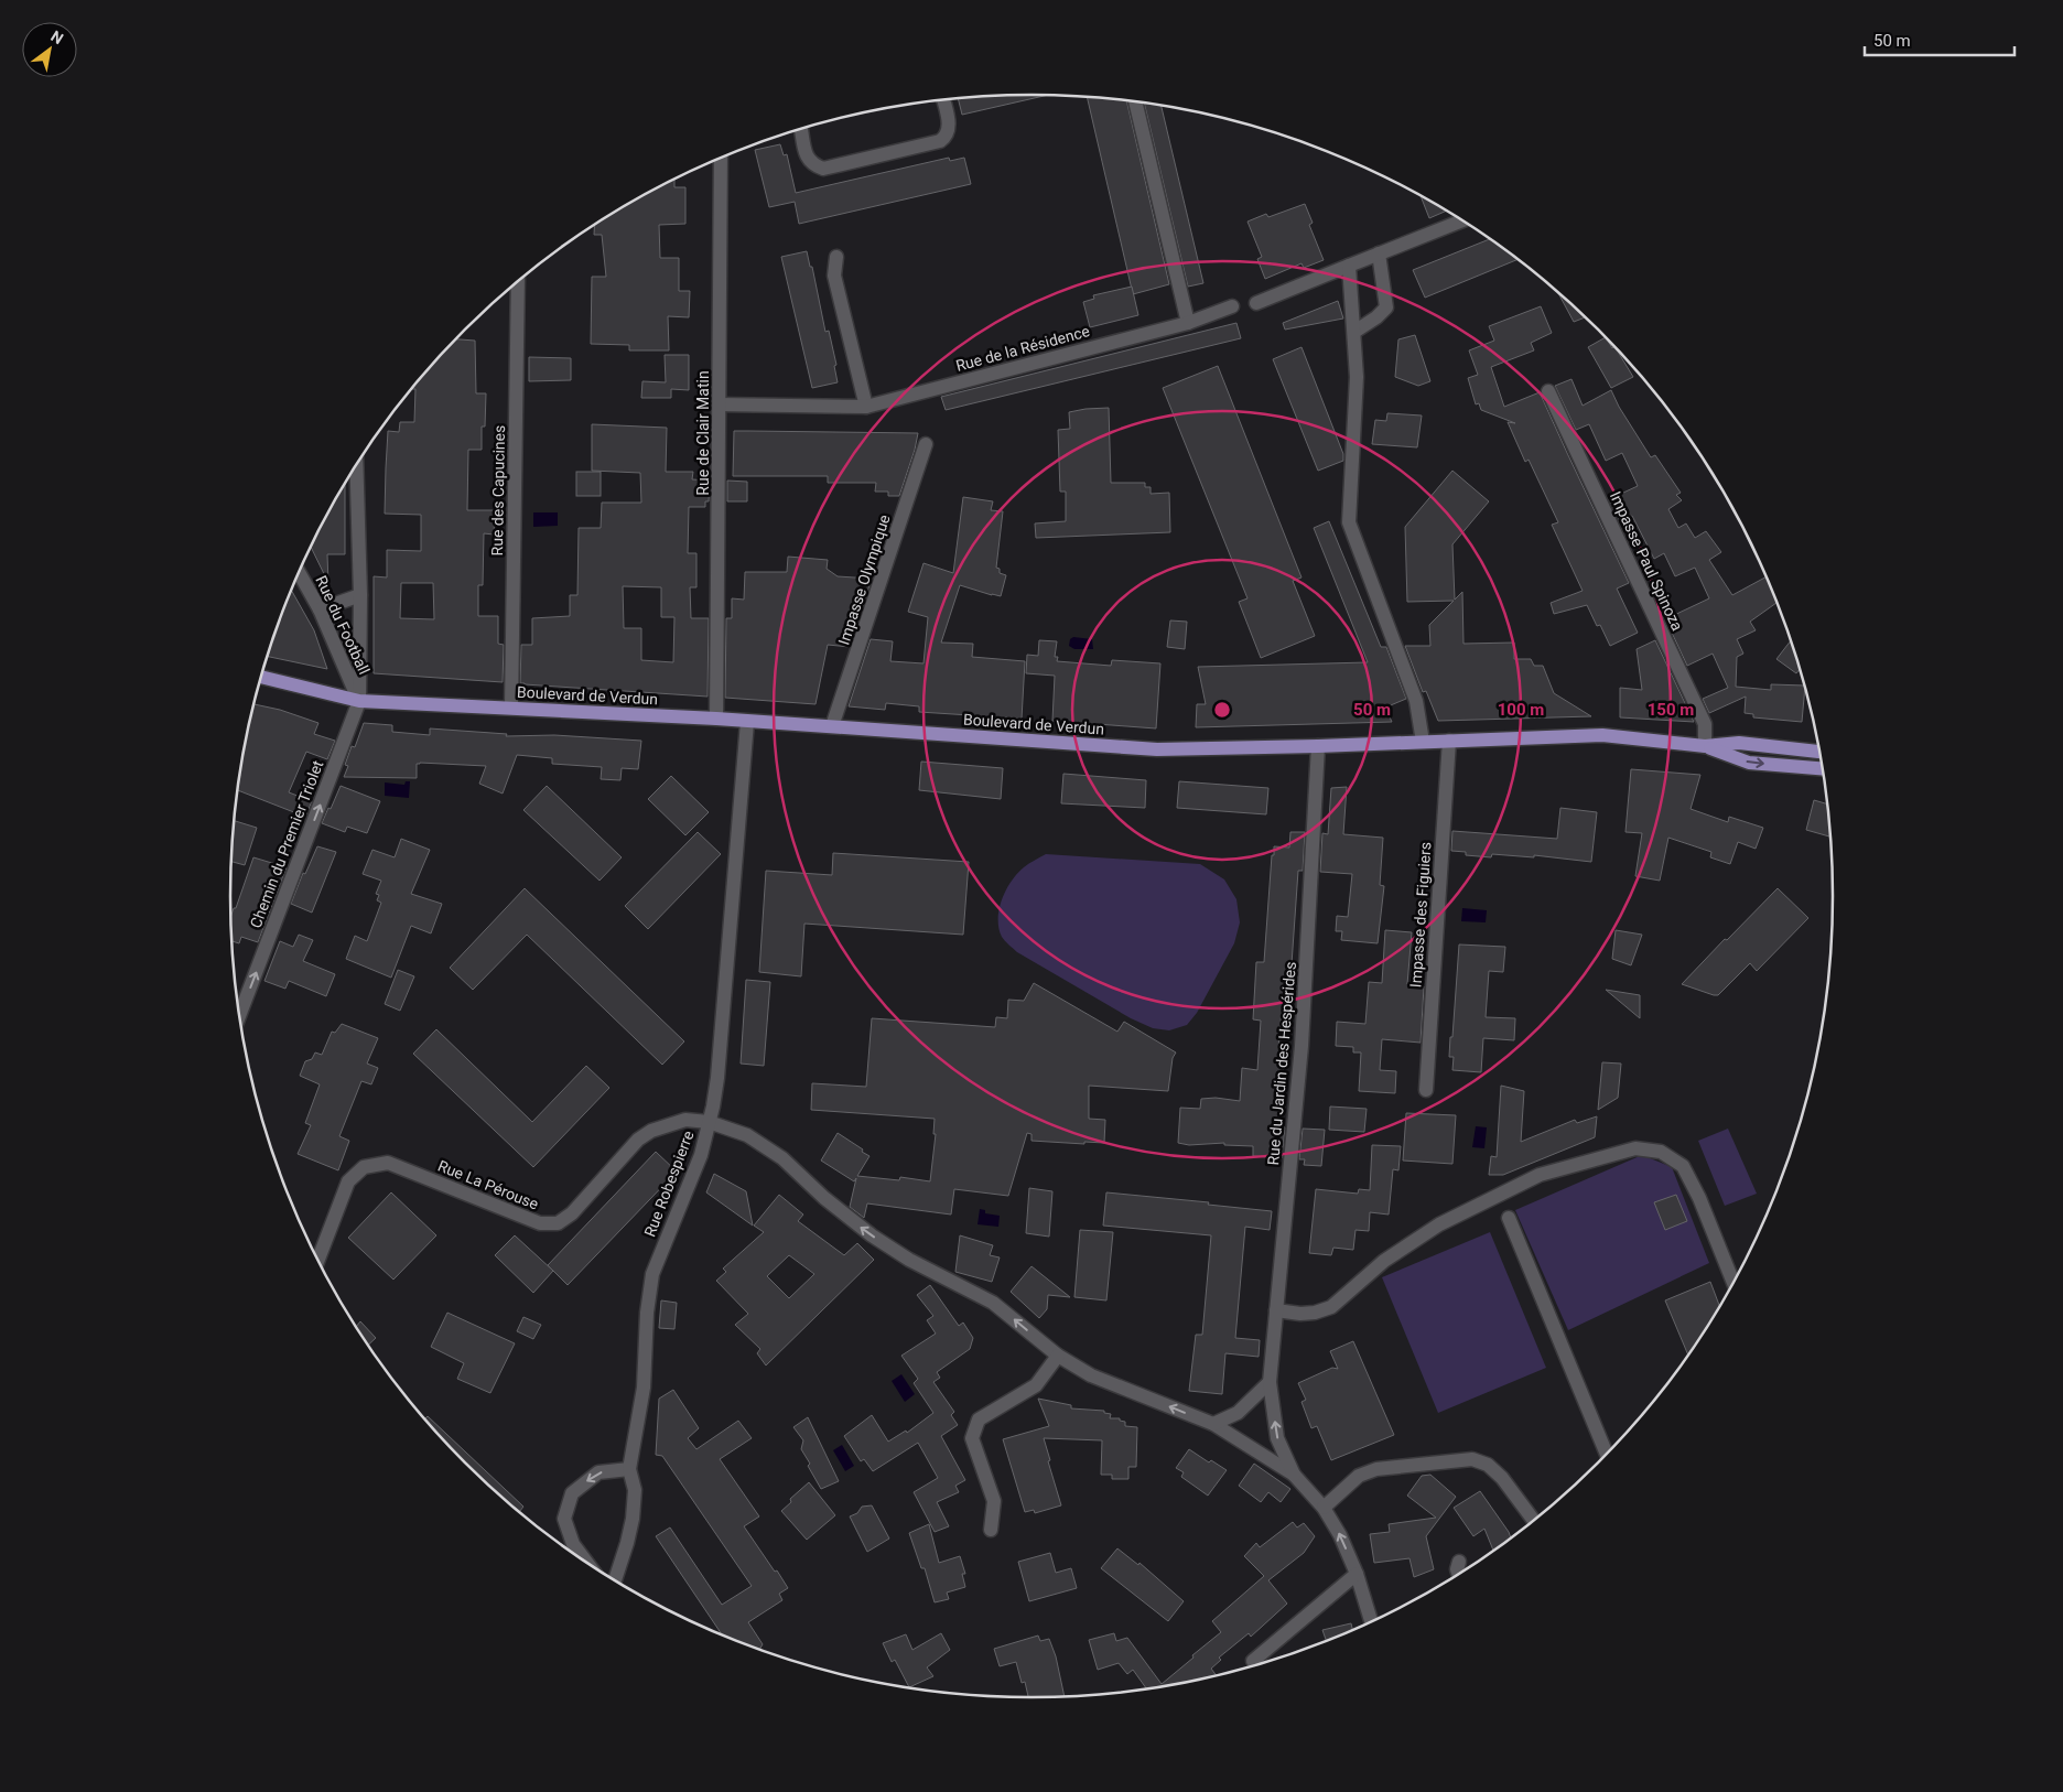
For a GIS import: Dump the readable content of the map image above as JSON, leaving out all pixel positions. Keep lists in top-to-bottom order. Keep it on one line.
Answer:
{"streets":{"main road":["Boulevard de Verdun"],"street":["Rue de la Résidence","Rue de Clair Matin","Rue des Capucines","Impasse Paul Spinoza","Impasse Olympique","Rue du Football","Chemin du Premier Triolet","Impasse des Figuiers","Rue du Jardin des Hespérides","Rue Robespierre","Rue La Pérouse"]},"crossings":[["Rue de la Résidence","Rue de Clair Matin"],["Rue de Clair Matin","Boulevard de Verdun"],["Rue des Capucines","Boulevard de Verdun"],["Impasse Paul Spinoza","Boulevard de Verdun"],["Impasse Olympique","Boulevard de Verdun"],["Rue du Football","Boulevard de Verdun"],["Rue du Football","Chemin du Premier Triolet"],["Boulevard de Verdun","Chemin du Premier Triolet"],["Boulevard de Verdun","Impasse des Figuiers"],["Boulevard de Verdun","Rue du Jardin des Hespérides"],["Boulevard de Verdun","Rue Robespierre"],["Rue du Jardin des Hespérides","Rue La Pérouse"],["Rue Robespierre","Rue La Pérouse"]],"one_way":["Chemin du Premier Triolet","Rue La Pérouse"],"scale_bar":"50 m","north":"top right","rings":["50 m","100 m","150 m"]}
